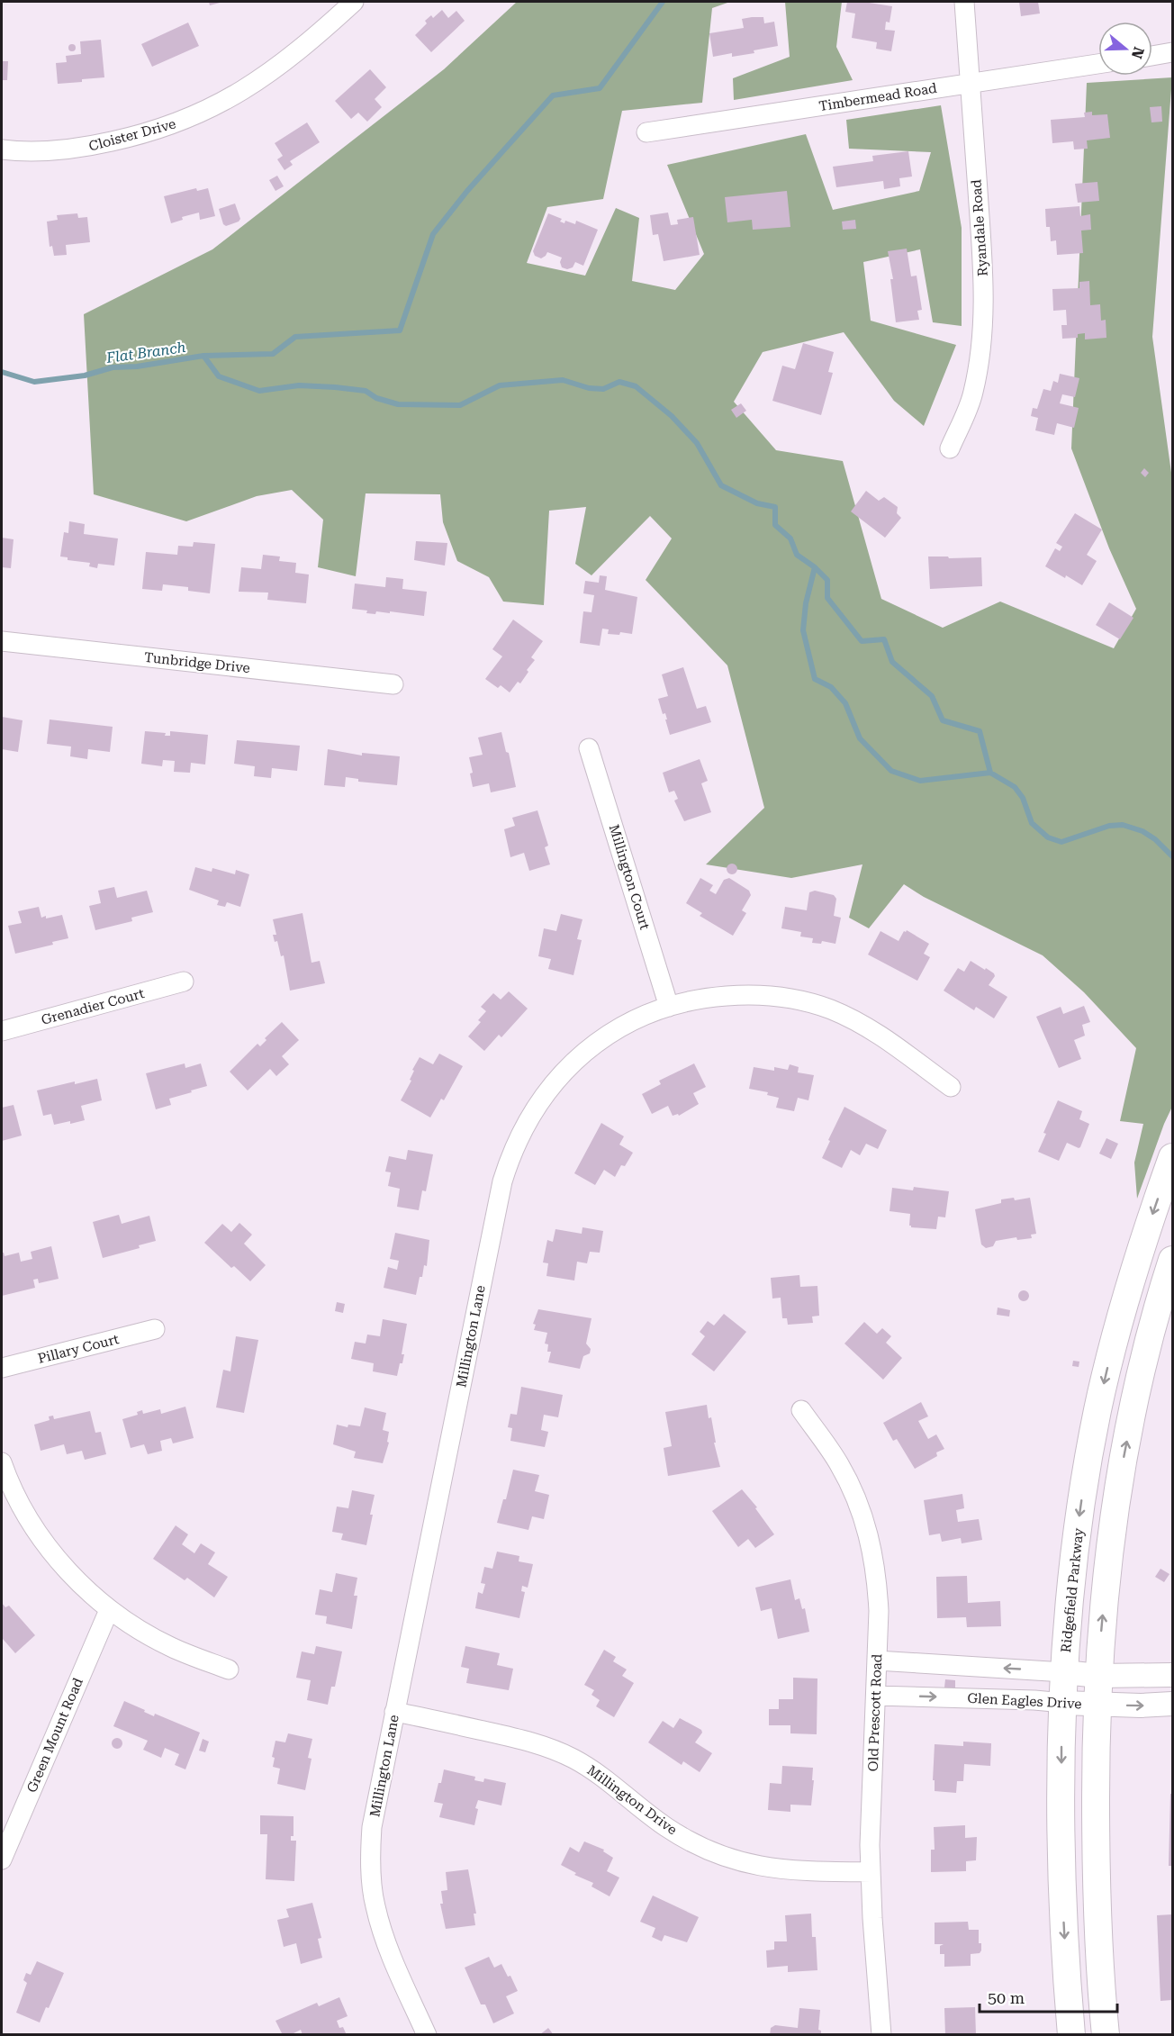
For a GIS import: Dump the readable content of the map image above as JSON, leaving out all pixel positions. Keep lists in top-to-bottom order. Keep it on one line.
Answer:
{"streets":{"main road":["Ridgefield Parkway"],"street":["Timbermead Road","Cloister Drive","Ryandale Road","Tunbridge Drive","Millington Court","Grenadier Court","Millington Lane","Pillary Court","Glen Eagles Drive","Old Prescott Road","Green Mount Road","Millington Drive"]},"crossings":[["Timbermead Road","Ryandale Road"],["Millington Court","Millington Lane"],["Millington Lane","Millington Drive"],["Ridgefield Parkway","Glen Eagles Drive"],["Glen Eagles Drive","Old Prescott Road"],["Old Prescott Road","Millington Drive"]],"water":["Flat Branch"],"scale_bar":"50 m","north":"right"}
